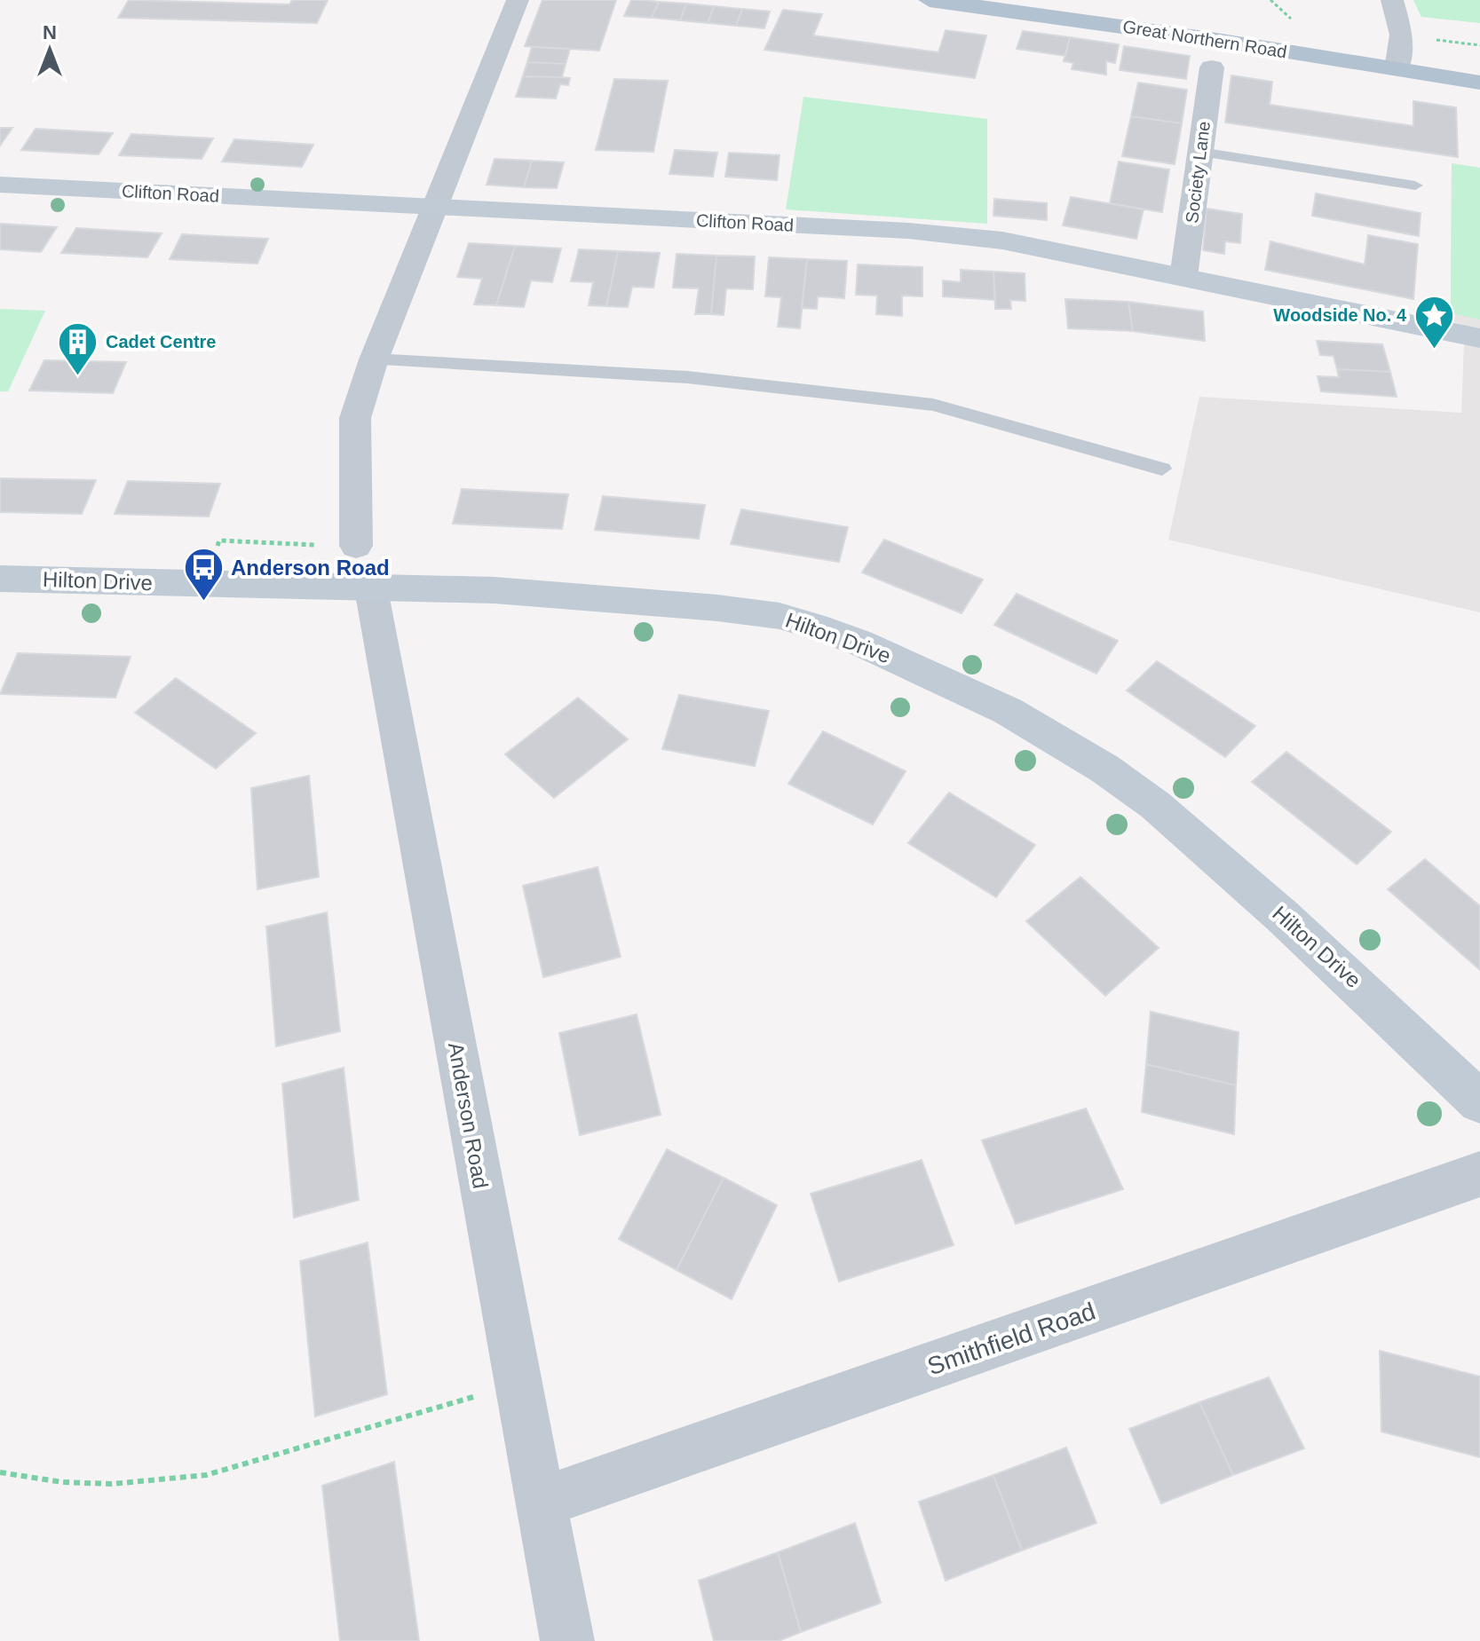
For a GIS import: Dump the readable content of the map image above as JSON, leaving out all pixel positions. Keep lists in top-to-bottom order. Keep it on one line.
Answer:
{"streets":{"main road":["Great Northern Road"],"street":["Society Lane","Clifton Road","Hilton Drive","Anderson Road","Smithfield Road"]},"crossings":[["Society Lane","Clifton Road"],["Hilton Drive","Anderson Road"],["Anderson Road","Smithfield Road"]],"places":{"place":["Woodside No. 4"],"building":["Cadet Centre"],"bus stop":["Anderson Road"]},"north":"top"}
